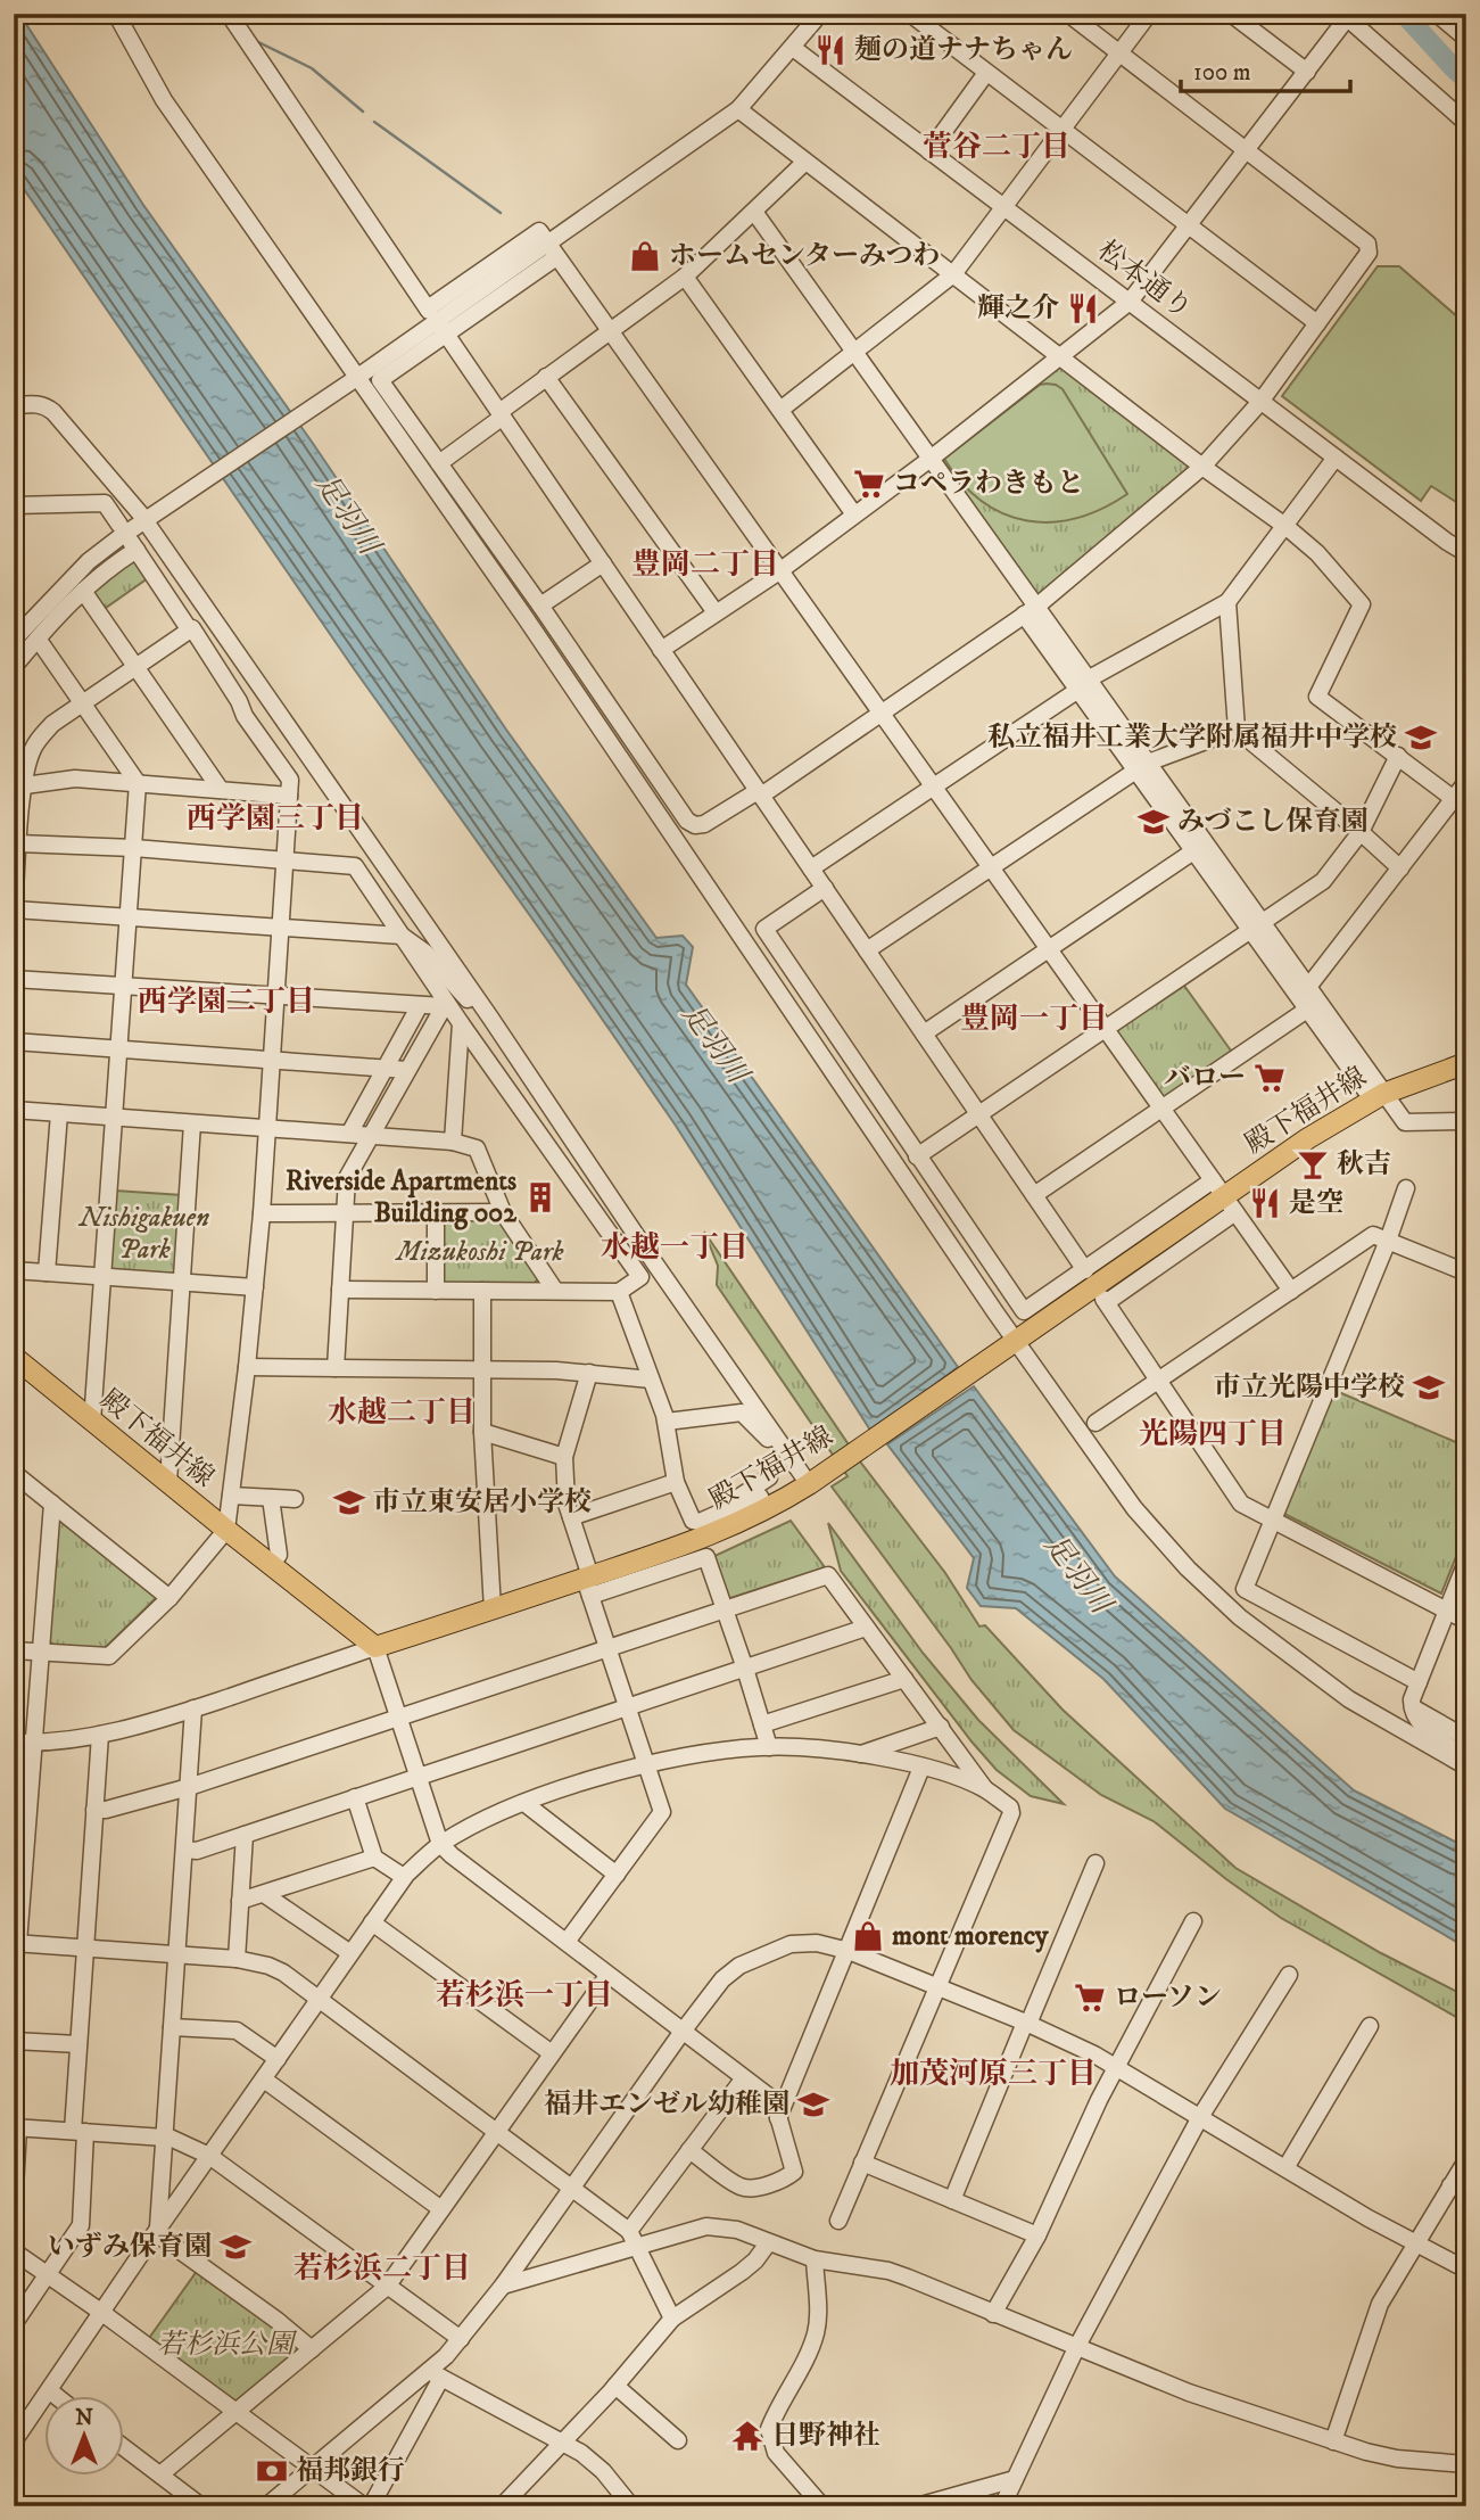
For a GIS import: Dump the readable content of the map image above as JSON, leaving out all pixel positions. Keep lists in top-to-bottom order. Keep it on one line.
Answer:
{"streets":{"main road":["殿下福井線"],"street":["松本通り"]},"districts":["菅谷二丁目","豊岡二丁目","西学園三丁目","西学園二丁目","豊岡一丁目","水越一丁目","水越二丁目","光陽四丁目","若杉浜一丁目","加茂河原三丁目","若杉浜二丁目"],"water":["足羽川"],"parks":["Nishigakuen Park","Mizukoshi Park","若杉浜公園"],"places":{"restaurant":["麺の道ナナちゃん","輝之介","是空"],"shop":["ホームセンターみつわ","mont morency"],"supermarket":["コペラわきもと","バロー","ローソン"],"school or university":["私立福井工業大学附属福井中学校","みづこし保育園","市立光陽中学校","市立東安居小学校","福井エンゼル幼稚園","いずみ保育園"],"bar":["秋吉"],"building":["Riverside Apartments Building 002"],"temple":["日野神社"],"bank":["福邦銀行"]},"scale_bar":"100 m","north":"top"}
